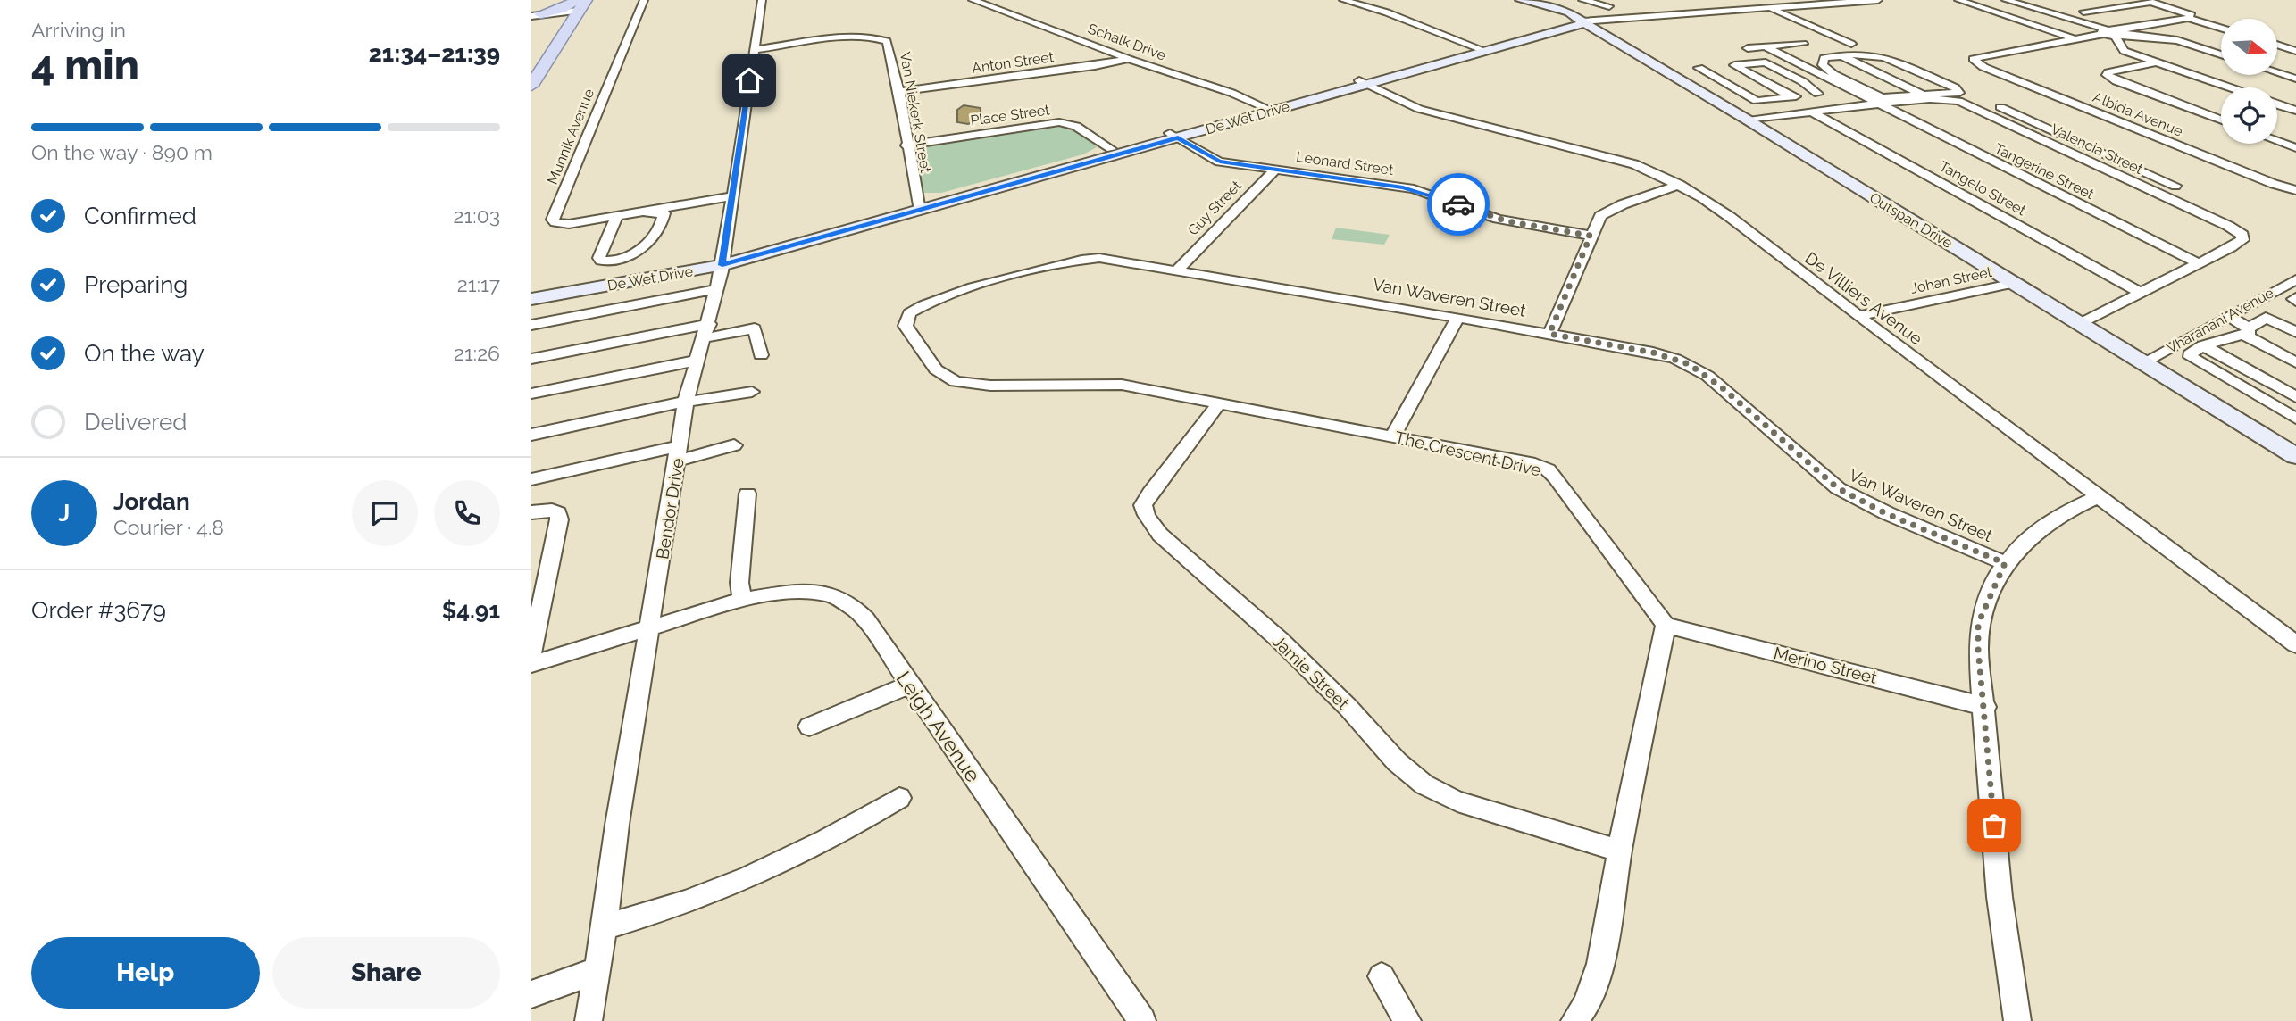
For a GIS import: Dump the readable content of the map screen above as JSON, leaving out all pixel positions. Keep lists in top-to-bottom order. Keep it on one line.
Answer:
{"streets":{"street":["Schalk Drive","Anton Street","Van Niekerk Street","Albida Avenue","Place Street","De Wet Drive","Munnik Avenue","Valencia Street","Leonard Street","Tangerine Street","Tangelo Street","Guy Street","Outspan Drive","Johan Street","Van Waveren Street","De Villiers Avenue","Vharanani Avenue","The Crescent Drive","Bendor Drive","Merino Street","Jamie Street","Leigh Avenue"]},"crossings":[["Schalk Drive","Anton Street"],["Schalk Drive","De Wet Drive"],["Anton Street","Van Niekerk Street"],["Van Niekerk Street","Place Street"],["Van Niekerk Street","De Wet Drive"],["Van Niekerk Street","Bendor Drive"],["Place Street","De Wet Drive"],["De Wet Drive","Leonard Street"],["De Wet Drive","Outspan Drive"],["De Wet Drive","De Villiers Avenue"],["De Wet Drive","Bendor Drive"],["Munnik Avenue","Bendor Drive"],["Valencia Street","Tangerine Street"],["Valencia Street","Tangelo Street"],["Valencia Street","Outspan Drive"],["Leonard Street","Guy Street"],["Guy Street","Van Waveren Street"],["Outspan Drive","Johan Street"],["Outspan Drive","Vharanani Avenue"],["Johan Street","De Villiers Avenue"],["Van Waveren Street","The Crescent Drive"],["The Crescent Drive","Merino Street"],["The Crescent Drive","Jamie Street"],["Bendor Drive","Leigh Avenue"]],"north":"right","page":{"heading":["4 min","Arriving in","21:34–21:39"],"panel":["Jordan","Courier · 4.8","Order #3679","$4.91"],"bar":"On the way · 890 m","list":[["Confirmed","21:03"],["Preparing","21:17"],["On the way","21:26"],"Delivered"],"round":"J","buttons":["Help","Share"]}}
